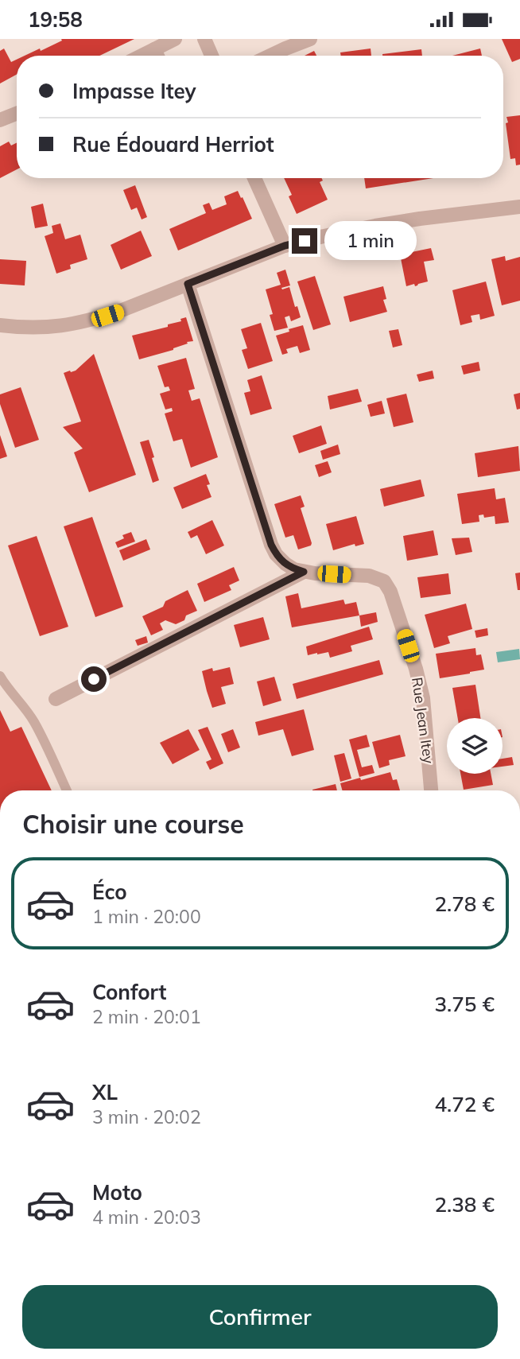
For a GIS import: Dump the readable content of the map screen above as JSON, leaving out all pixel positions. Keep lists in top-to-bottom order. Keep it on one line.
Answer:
{"streets":{"street":["Rue Jean Itey"]},"page":{"status":"19:58","banner":["Impasse Itey","Rue Édouard Herriot"],"bubble":"1 min","heading":"Choisir une course","list":[{"name":"Éco","note":"1 min · 20:00","value":"2.78 €"},{"name":"Confort","note":"2 min · 20:01","value":"3.75 €"},{"name":"XL","note":"3 min · 20:02","value":"4.72 €"},{"name":"Moto","note":"4 min · 20:03","value":"2.38 €"}],"buttons":"Confirmer"}}
